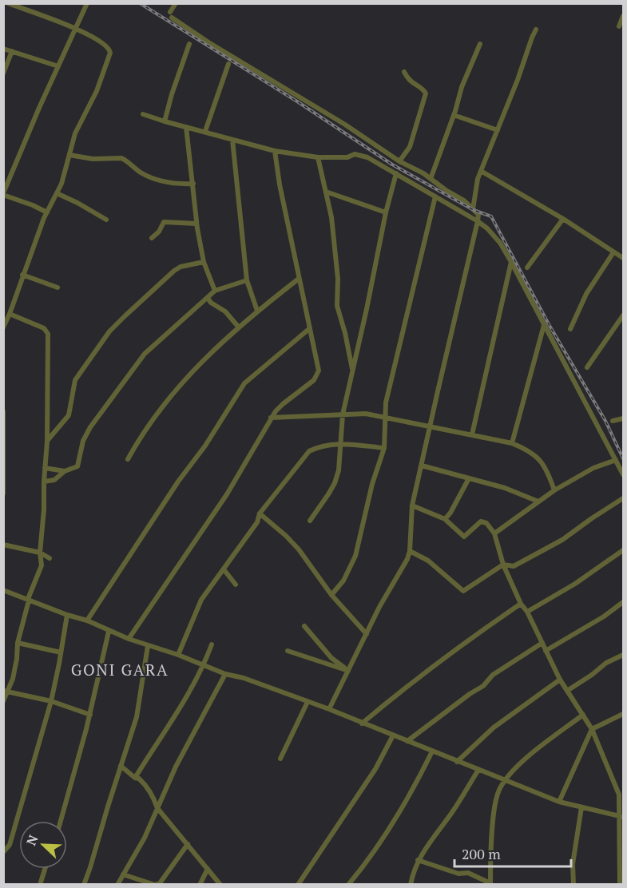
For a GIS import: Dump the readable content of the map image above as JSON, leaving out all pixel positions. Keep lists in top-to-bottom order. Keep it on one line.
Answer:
{"districts":["GONI GARA"],"scale_bar":"200 m","north":"top left"}
